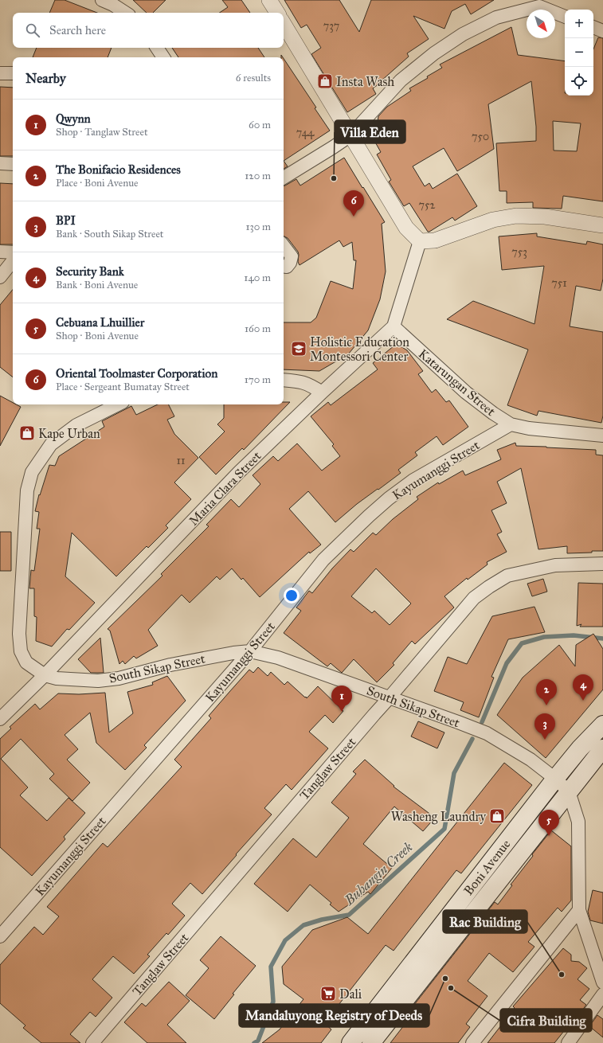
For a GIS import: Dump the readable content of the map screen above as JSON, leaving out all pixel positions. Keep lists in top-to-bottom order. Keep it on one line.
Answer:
{"streets":{"main road":["Boni Avenue"],"street":["Katarungan Street","Kayumanggi Street","Maria Clara Street","South Sikap Street","Tanglaw Street"]},"crossings":[["Katarungan Street","Kayumanggi Street"],["Katarungan Street","Maria Clara Street"],["Kayumanggi Street","South Sikap Street"],["Maria Clara Street","South Sikap Street"],["South Sikap Street","Tanglaw Street"],["South Sikap Street","Boni Avenue"]],"water":["Buhangin Creek"],"places":{"shop":["Insta Wash","Kape Urban","Washeng Laundry"],"other":["Villa Eden","Rac Building","Mandaluyong Registry of Deeds","Cifra Building"],"school or university":["Holistic Education Montessori Center"],"supermarket":["Dali"]},"house_numbers":["737","744","750","752","753","751","11"],"north":"bottom right","page":{"map_buttons":["+","−"],"search":"Search here","heading":["Nearby","6 results"],"list":[{"mark":"1","name":"Qwynn","note":"Shop · Tanglaw Street","value":"60 m"},{"mark":"2","name":"The Bonifacio Residences","note":"Place · Boni Avenue","value":"120 m"},{"mark":"3","name":"BPI","note":"Bank · South Sikap Street","value":"130 m"},{"mark":"4","name":"Security Bank","note":"Bank · Boni Avenue","value":"140 m"},{"mark":"5","name":"Cebuana Lhuillier","note":"Shop · Boni Avenue","value":"160 m"},{"mark":"6","name":"Oriental Toolmaster Corporation","note":"Place · Sergeant Bumatay Street","value":"170 m"}],"pins":["6","4","2","1","3","5"]}}
